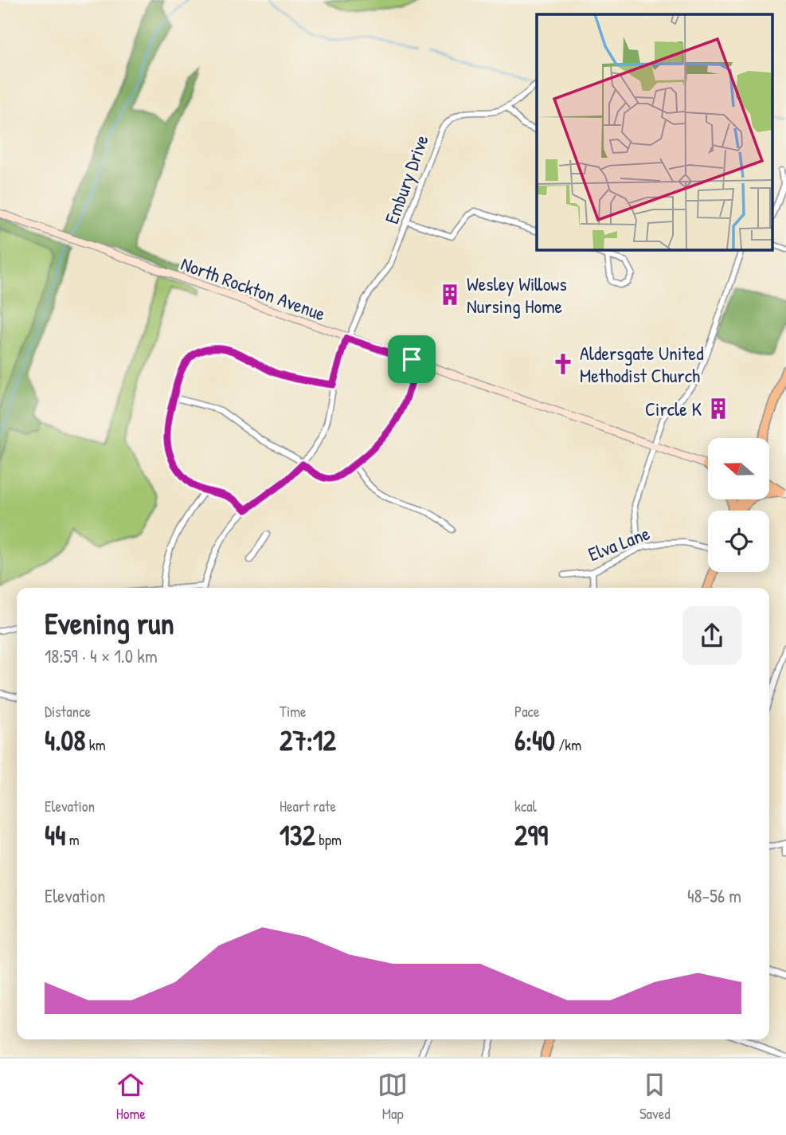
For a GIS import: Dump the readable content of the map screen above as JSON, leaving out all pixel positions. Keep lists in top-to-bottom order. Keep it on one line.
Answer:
{"streets":{"street":["Embury Drive","North Rockton Avenue","Elva Lane"]},"crossings":[["Embury Drive","North Rockton Avenue"]],"places":{"building":["Wesley Willows Nursing Home","Circle K"],"church":["Aldersgate United Methodist Church"]},"north":"left","page":{"heading":["Evening run","18:59 · 4 × 1.0 km"],"stats":[["Distance","4.08 km"],["Time","27:12"],["Pace","6:40 /km"],["Elevation","44 m"],["Heart rate","132 bpm"],["kcal","299"]],"chart":["Elevation","48–56 m"],"tabs":["Home","Map","Saved"]}}
